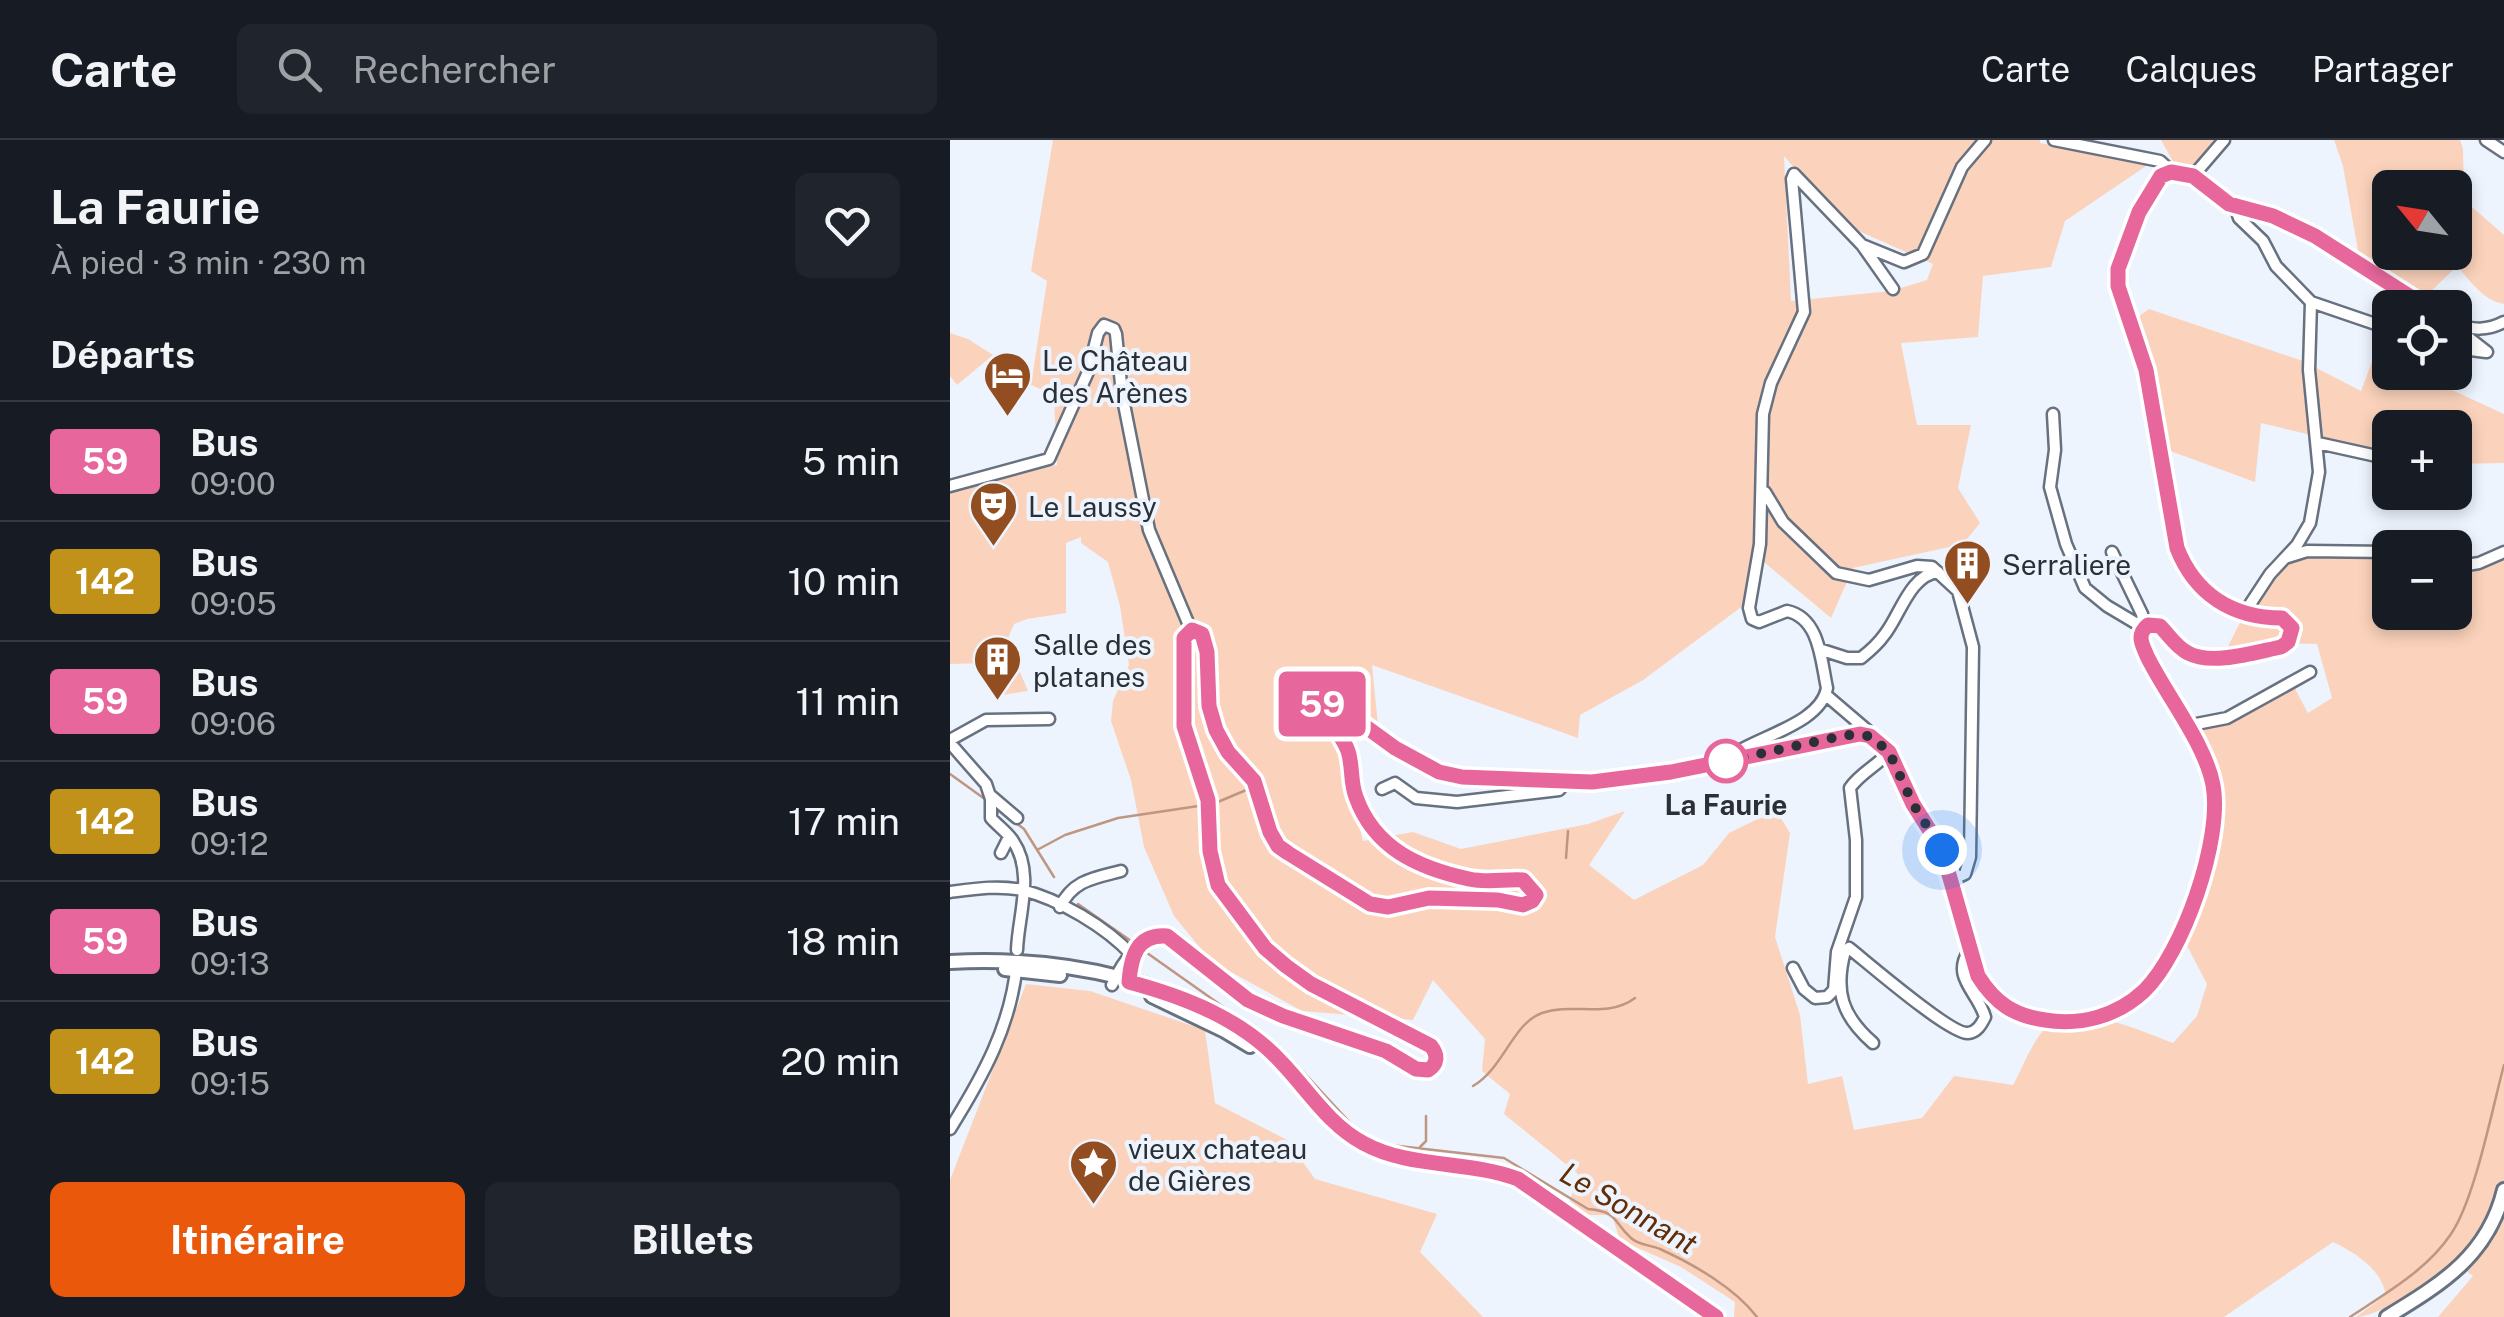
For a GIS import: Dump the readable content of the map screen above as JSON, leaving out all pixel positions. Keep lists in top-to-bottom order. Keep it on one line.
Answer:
{"water":["Le Sonnant"],"places":{"hotel":["Le Château des Arènes"],"theatre":["Le Laussy"],"building":["Serraliere","Salle des platanes"],"other":["La Faurie"],"place":["vieux chateau de Gières"]},"lines":["bus line 59"],"north":"top left","page":{"header":"Carte","search":"Rechercher","nav":["Carte","Calques","Partager"],"heading":[["La Faurie","À pied · 3 min · 230 m"],"Départs"],"on_map":"59","map_buttons":["+","−"],"list":[{"mark":"59","name":"Bus","note":"09:00","value":"5 min"},{"mark":"142","name":"Bus","note":"09:05","value":"10 min"},{"mark":"59","name":"Bus","note":"09:06","value":"11 min"},{"mark":"142","name":"Bus","note":"09:12","value":"17 min"},{"mark":"59","name":"Bus","note":"09:13","value":"18 min"},{"mark":"142","name":"Bus","note":"09:15","value":"20 min"}],"buttons":["Itinéraire","Billets"]}}
